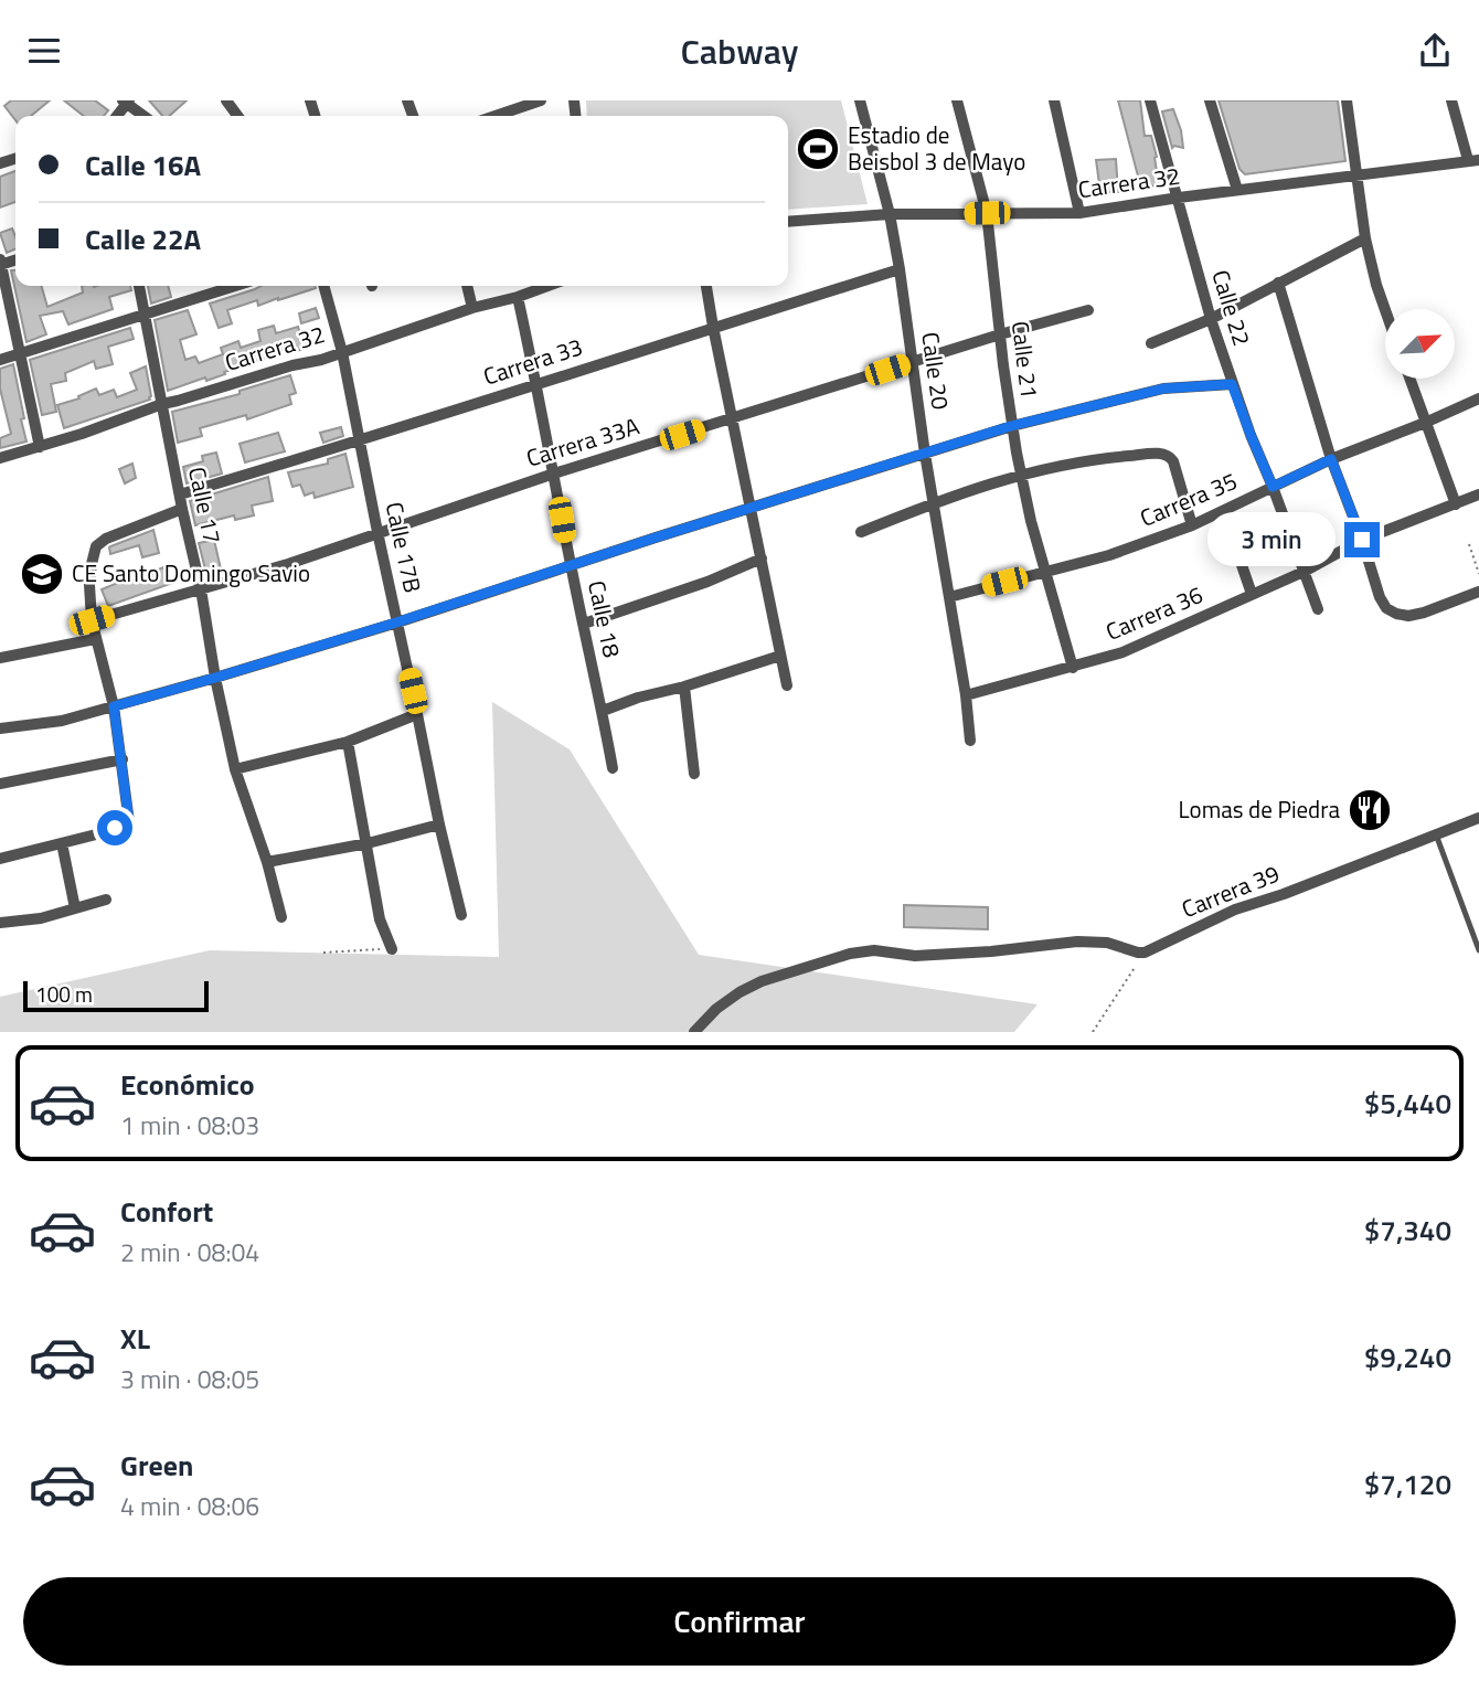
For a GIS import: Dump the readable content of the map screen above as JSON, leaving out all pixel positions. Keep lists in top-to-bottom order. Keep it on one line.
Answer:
{"streets":{"street":["Carrera 32","Calle 22","Calle 21","Carrera 33","Calle 20","Carrera 33A","Carrera 35","Calle 17","Calle 17B","Carrera 36","Calle 18","Carrera 39"]},"crossings":[["Carrera 32","Calle 22"],["Carrera 32","Calle 21"],["Carrera 32","Calle 20"],["Carrera 32","Calle 17"],["Carrera 32","Calle 17B"],["Carrera 32","Calle 18"],["Calle 22","Carrera 35"],["Calle 22","Carrera 36"],["Calle 21","Carrera 33A"],["Calle 21","Carrera 35"],["Calle 21","Carrera 36"],["Carrera 33","Calle 20"],["Carrera 33","Calle 17"],["Carrera 33","Calle 17B"],["Carrera 33","Calle 18"],["Calle 20","Carrera 33A"],["Calle 20","Carrera 35"],["Calle 20","Carrera 36"],["Carrera 33A","Calle 17"],["Carrera 33A","Calle 17B"],["Carrera 33A","Calle 18"]],"places":{"sports":["Estadio de Beisbol 3 de Mayo"],"school or university":["CE Santo Domingo Savio"],"restaurant":["Lomas de Piedra"]},"scale_bar":"100 m","north":"top right","page":{"header":"Cabway","banner":["Calle 16A","Calle 22A"],"bubble":"3 min","scale":"100 m","list":[{"name":"Económico","note":"1 min · 08:03","value":"$5,440"},{"name":"Confort","note":"2 min · 08:04","value":"$7,340"},{"name":"XL","note":"3 min · 08:05","value":"$9,240"},{"name":"Green","note":"4 min · 08:06","value":"$7,120"}],"buttons":"Confirmar"}}
